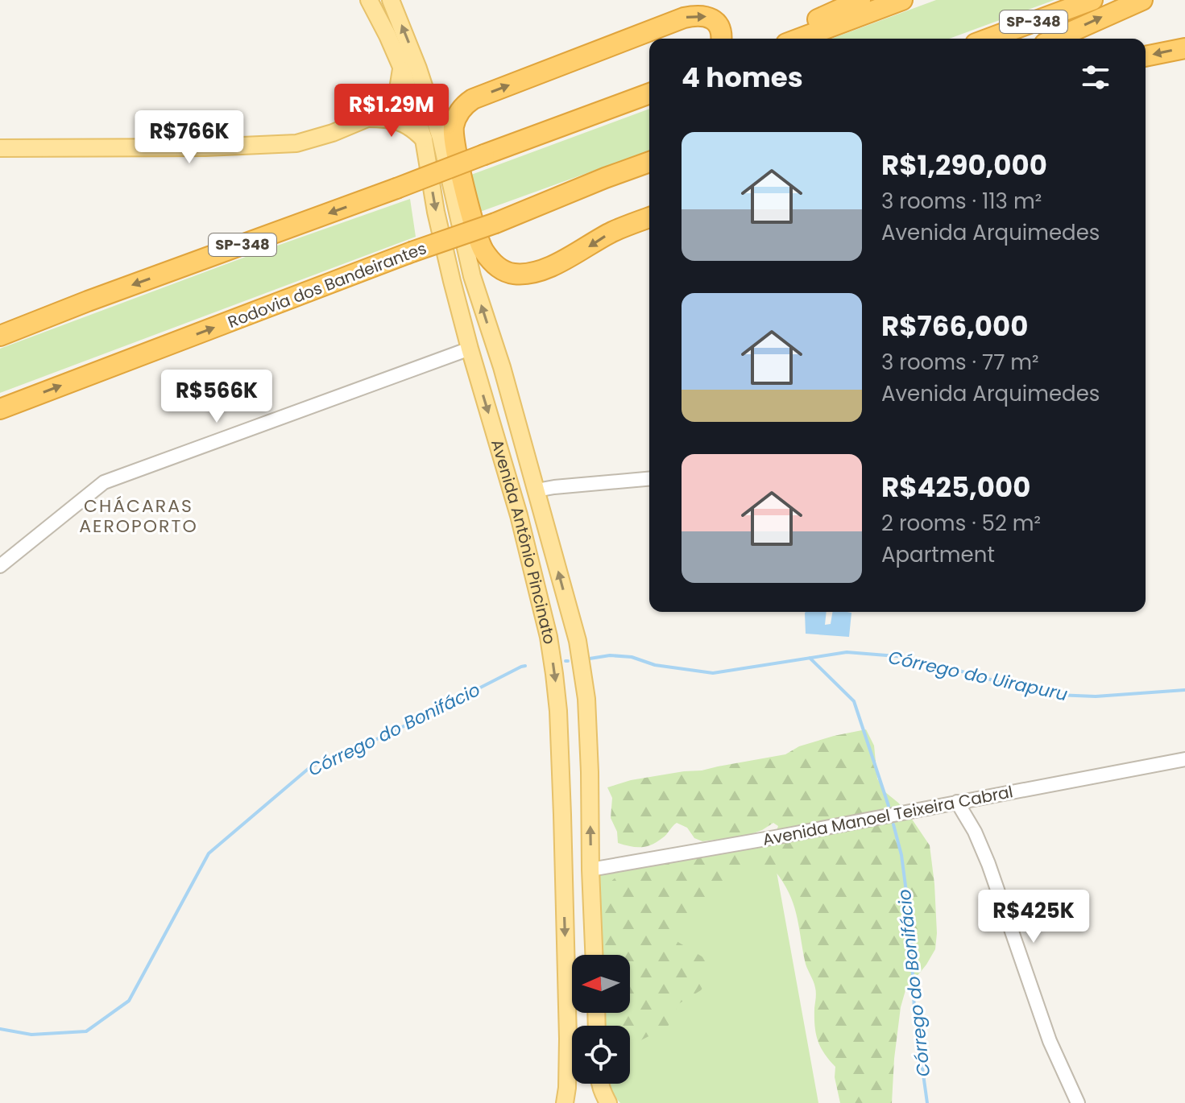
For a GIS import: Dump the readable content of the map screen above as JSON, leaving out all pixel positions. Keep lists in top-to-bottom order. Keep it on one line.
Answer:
{"streets":{"highway":["SP-348","Rodovia dos Bandeirantes"],"main road":["Avenida Antônio Pincinato"],"street":["Avenida Manoel Teixeira Cabral"]},"crossings":[["Avenida Antônio Pincinato","Avenida Manoel Teixeira Cabral"]],"districts":["CHÁCARAS AEROPORTO"],"water":["Córrego do Uirapuru","Córrego do Bonifácio"],"north":"left","page":{"heading":"4 homes","price":["R$1.29M","R$766K","R$566K","R$425K"],"list":[{"name":"R$1,290,000","note":"3 rooms · 113 m² · Avenida Arquimedes"},{"name":"R$766,000","note":"3 rooms · 77 m² · Avenida Arquimedes"},{"name":"R$425,000","note":"2 rooms · 52 m² · Apartment"}]}}
